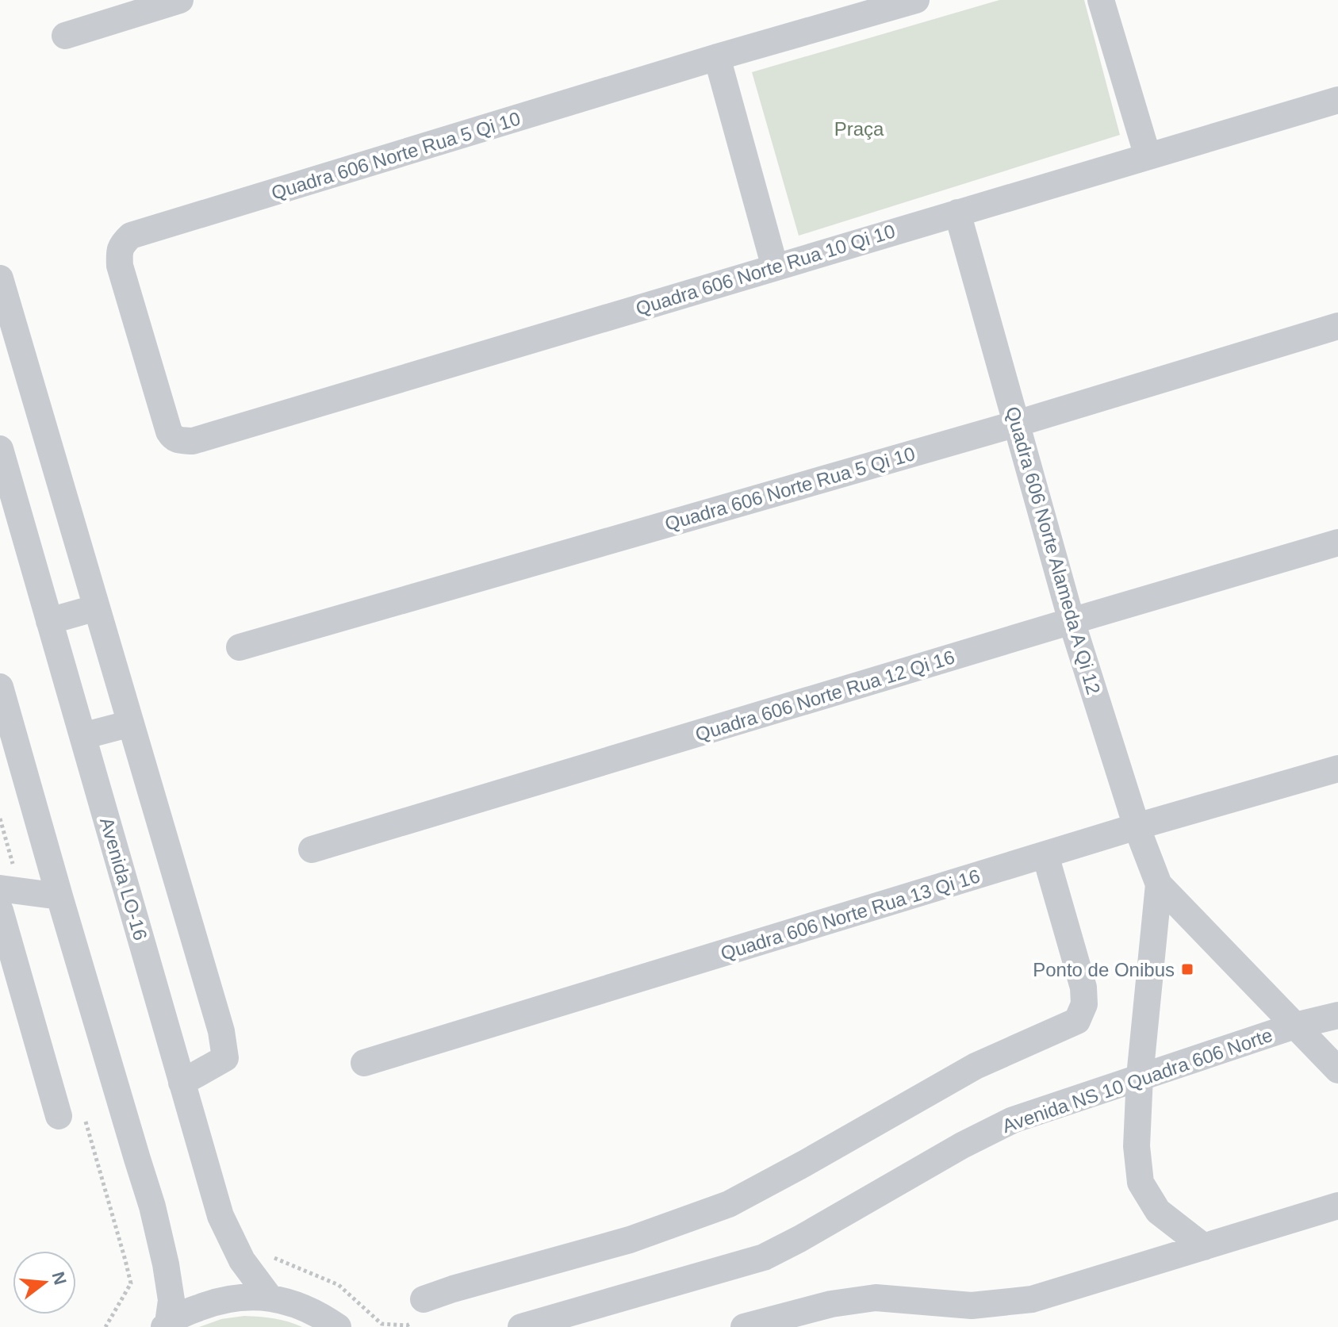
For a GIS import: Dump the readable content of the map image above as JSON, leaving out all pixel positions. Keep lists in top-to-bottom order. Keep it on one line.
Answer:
{"streets":{"street":["Quadra 606 Norte Rua 5 Qi 10","Quadra 606 Norte Rua 10 Qi 10","Quadra 606 Norte Alameda A Qi 12","Quadra 606 Norte Rua 12 Qi 16","Avenida LO-16","Quadra 606 Norte Rua 13 Qi 16","Avenida NS 10 Quadra 606 Norte"]},"crossings":[["Quadra 606 Norte Rua 5 Qi 10","Quadra 606 Norte Rua 10 Qi 10"],["Quadra 606 Norte Rua 5 Qi 10","Quadra 606 Norte Alameda A Qi 12"],["Quadra 606 Norte Rua 10 Qi 10","Quadra 606 Norte Alameda A Qi 12"],["Quadra 606 Norte Alameda A Qi 12","Quadra 606 Norte Rua 12 Qi 16"],["Quadra 606 Norte Alameda A Qi 12","Quadra 606 Norte Rua 13 Qi 16"],["Quadra 606 Norte Alameda A Qi 12","Avenida NS 10 Quadra 606 Norte"]],"parks":["Praça"],"places":{"transit":["Ponto de Onibus"]},"north":"right"}
